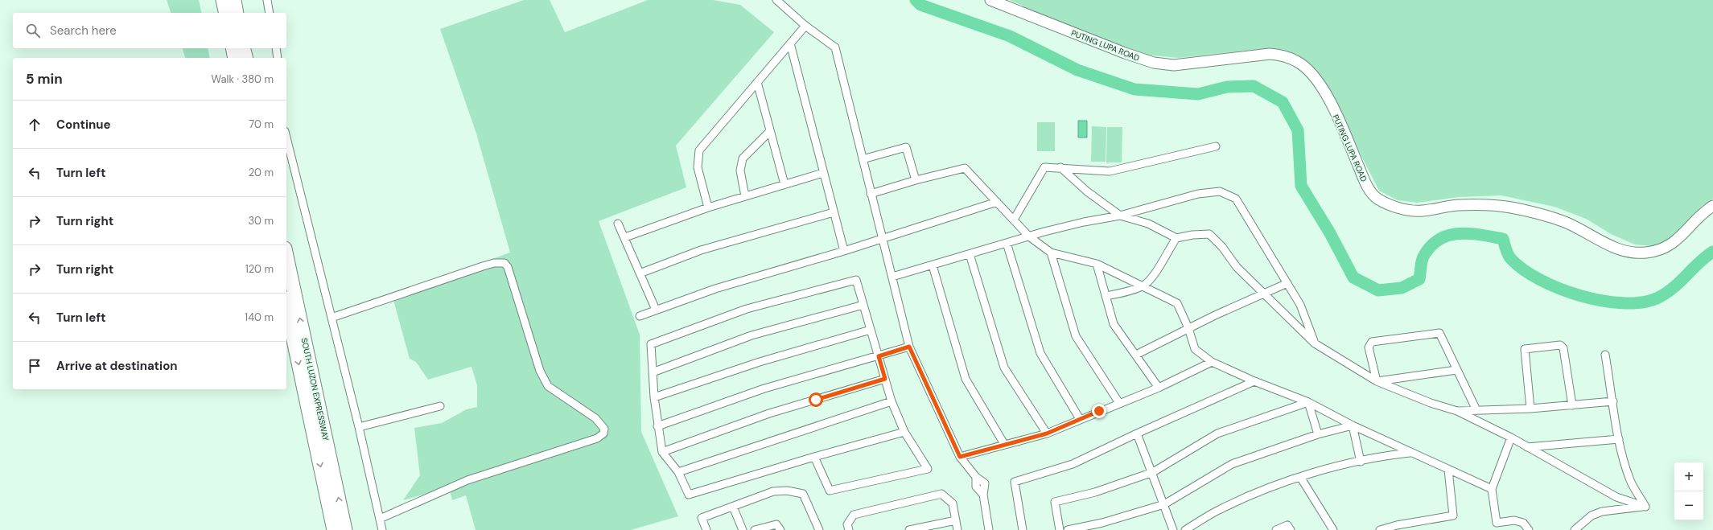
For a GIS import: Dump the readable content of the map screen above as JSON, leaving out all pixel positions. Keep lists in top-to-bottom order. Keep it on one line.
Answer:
{"streets":{"highway":["SOUTH LUZON EXPRESSWAY"],"street":["PUTING LUPA ROAD"]},"page":{"search":"Search here","heading":["5 min","Walk · 380 m"],"list":[["Continue","70 m"],["Turn left","20 m"],["Turn right","30 m"],["Turn right","120 m"],["Turn left","140 m"],"Arrive at destination"],"map_buttons":["+","−"]}}
